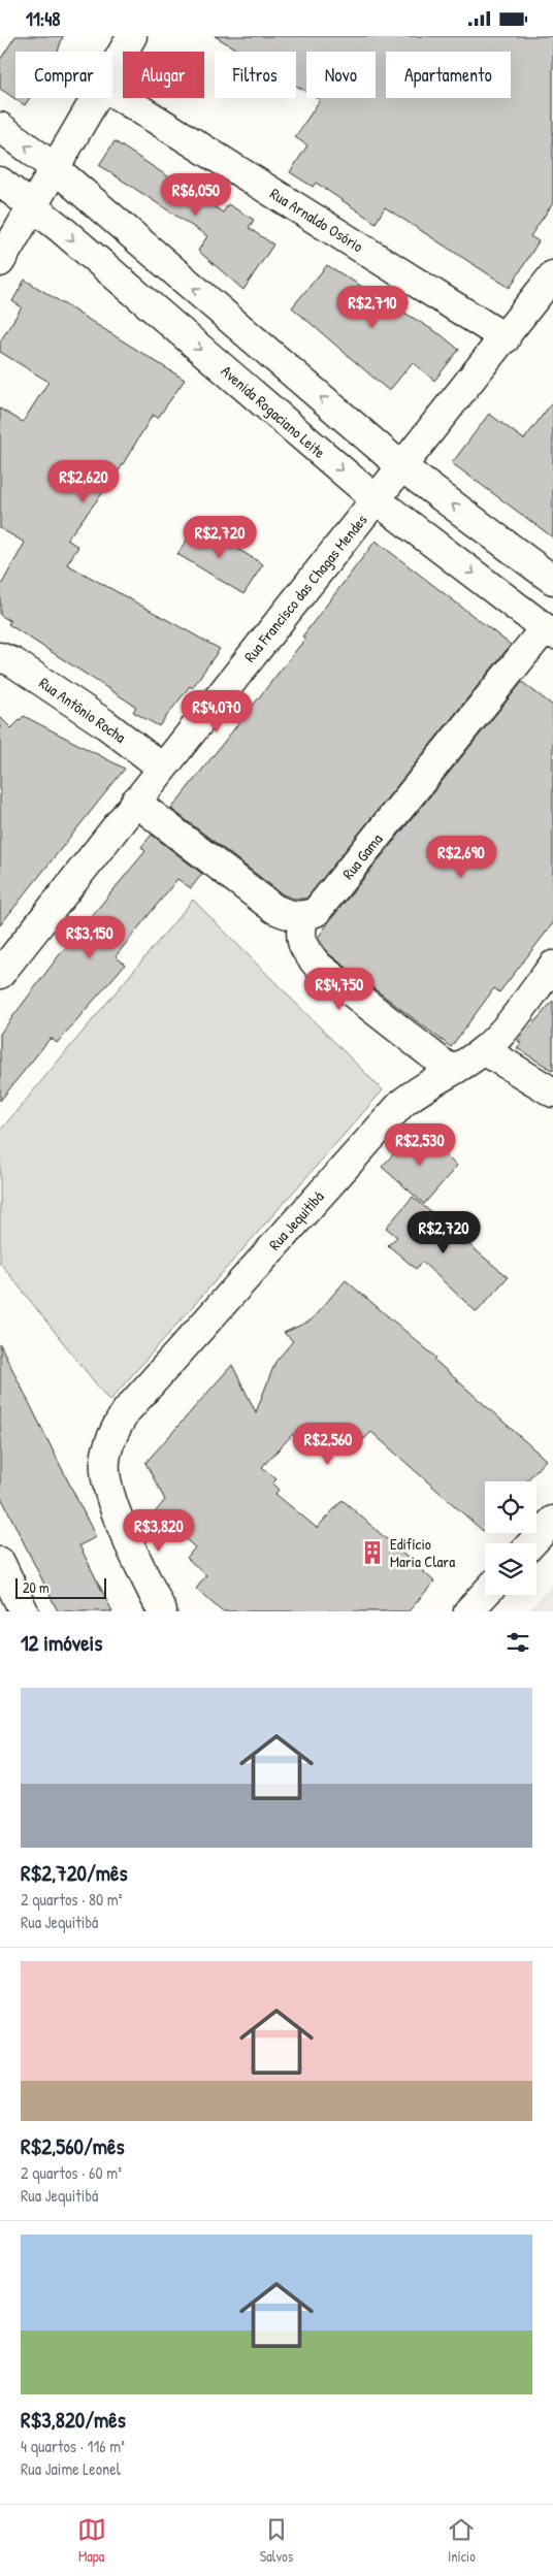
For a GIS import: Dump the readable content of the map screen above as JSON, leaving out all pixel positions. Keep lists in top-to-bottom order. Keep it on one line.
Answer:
{"streets":{"street":["Rua Arnaldo Osório","Avenida Rogaciano Leite","Rua Francisco das Chagas Mendes","Rua Antônio Rocha","Rua Gama","Rua Jequitibá"]},"crossings":[["Rua Arnaldo Osório","Rua Francisco das Chagas Mendes"],["Avenida Rogaciano Leite","Rua Francisco das Chagas Mendes"],["Avenida Rogaciano Leite","Rua Gama"],["Rua Francisco das Chagas Mendes","Rua Antônio Rocha"]],"places":{"building":["Edifício Maria Clara"]},"scale_bar":"20 m","page":{"status":"11:48","chip":["Comprar","Alugar","Filtros","Novo","Apartamento"],"price":["R$6,050","R$2,710","R$2,620","R$2,720","R$4,070","R$2,690","R$3,150","R$4,750","R$2,530","R$2,720","R$2,560","R$3,820"],"scale":"20 m","heading":"12 imóveis","list":[{"name":"R$2,720/mês","note":"2 quartos · 80 m² · Rua Jequitibá"},{"name":"R$2,560/mês","note":"2 quartos · 60 m² · Rua Jequitibá"},{"name":"R$3,820/mês","note":"4 quartos · 116 m² · Rua Jaime Leonel"}],"tabs":["Mapa","Salvos","Início"]}}
